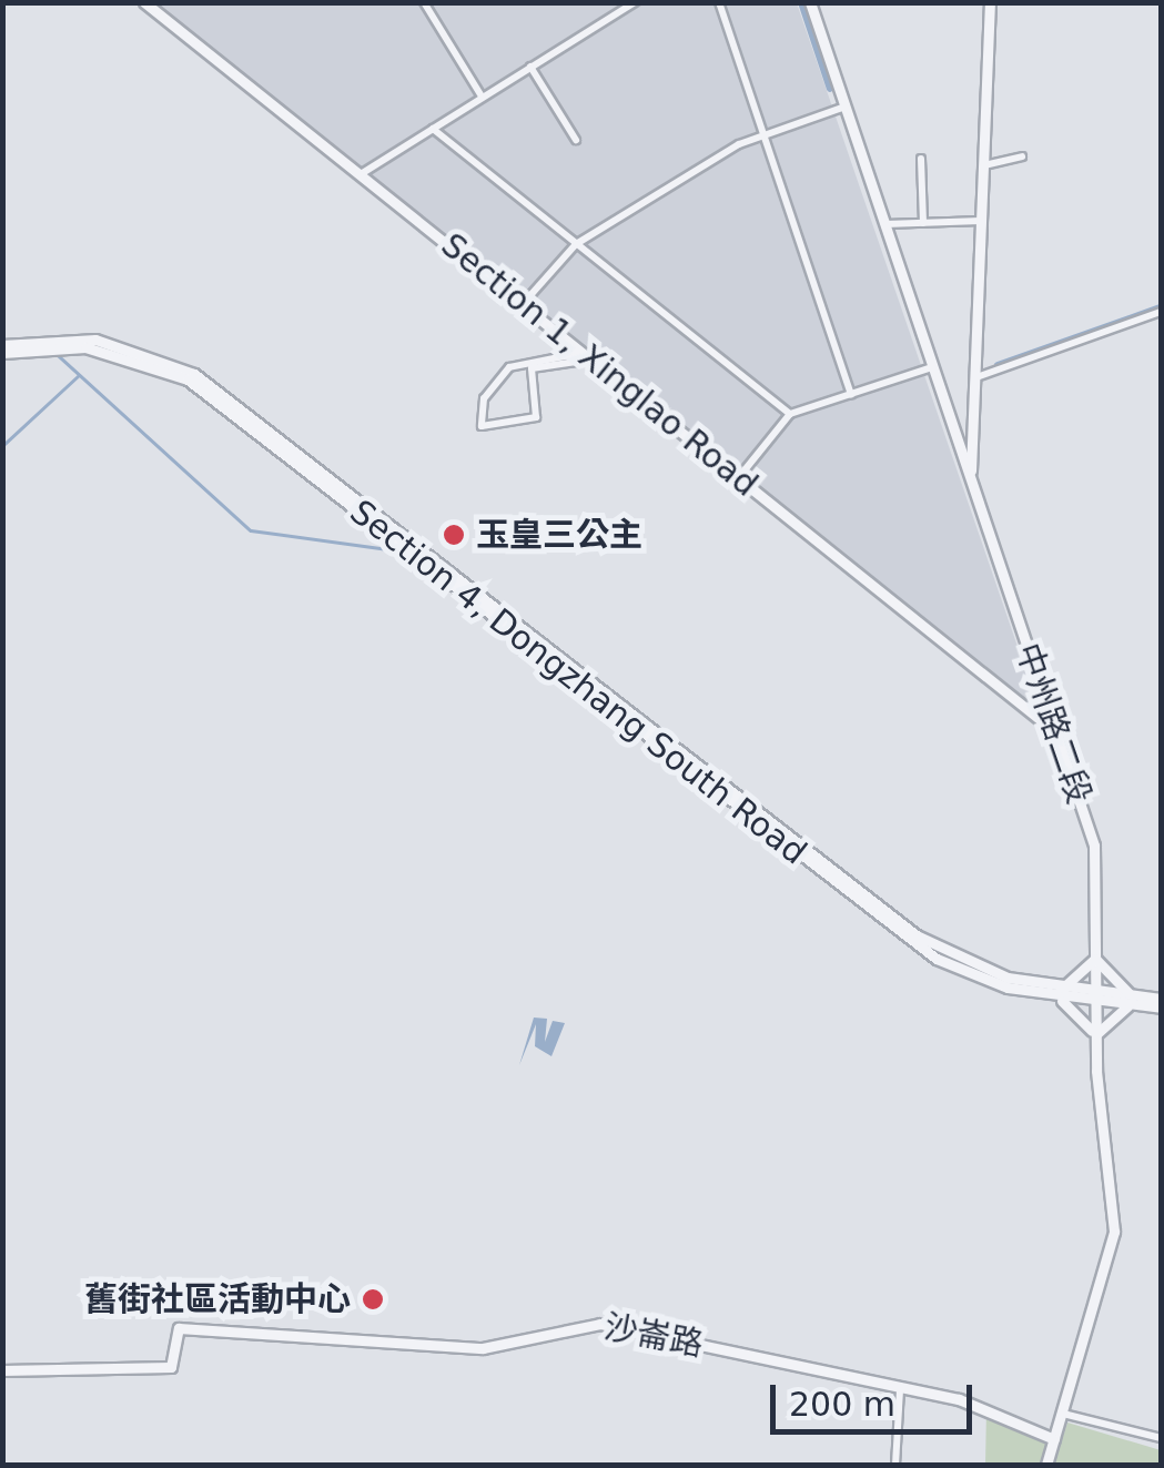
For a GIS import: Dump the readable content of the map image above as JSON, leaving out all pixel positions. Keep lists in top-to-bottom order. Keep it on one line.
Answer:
{"streets":{"street":["Section 1, Xinglao Road","Section 4, Dongzhang South Road","中州路二段","沙崙路"]},"crossings":[["Section 1, Xinglao Road","中州路二段"],["Section 4, Dongzhang South Road","中州路二段"],["中州路二段","沙崙路"]],"places":["玉皇三公主","舊街社區活動中心"],"scale_bar":"200 m"}
